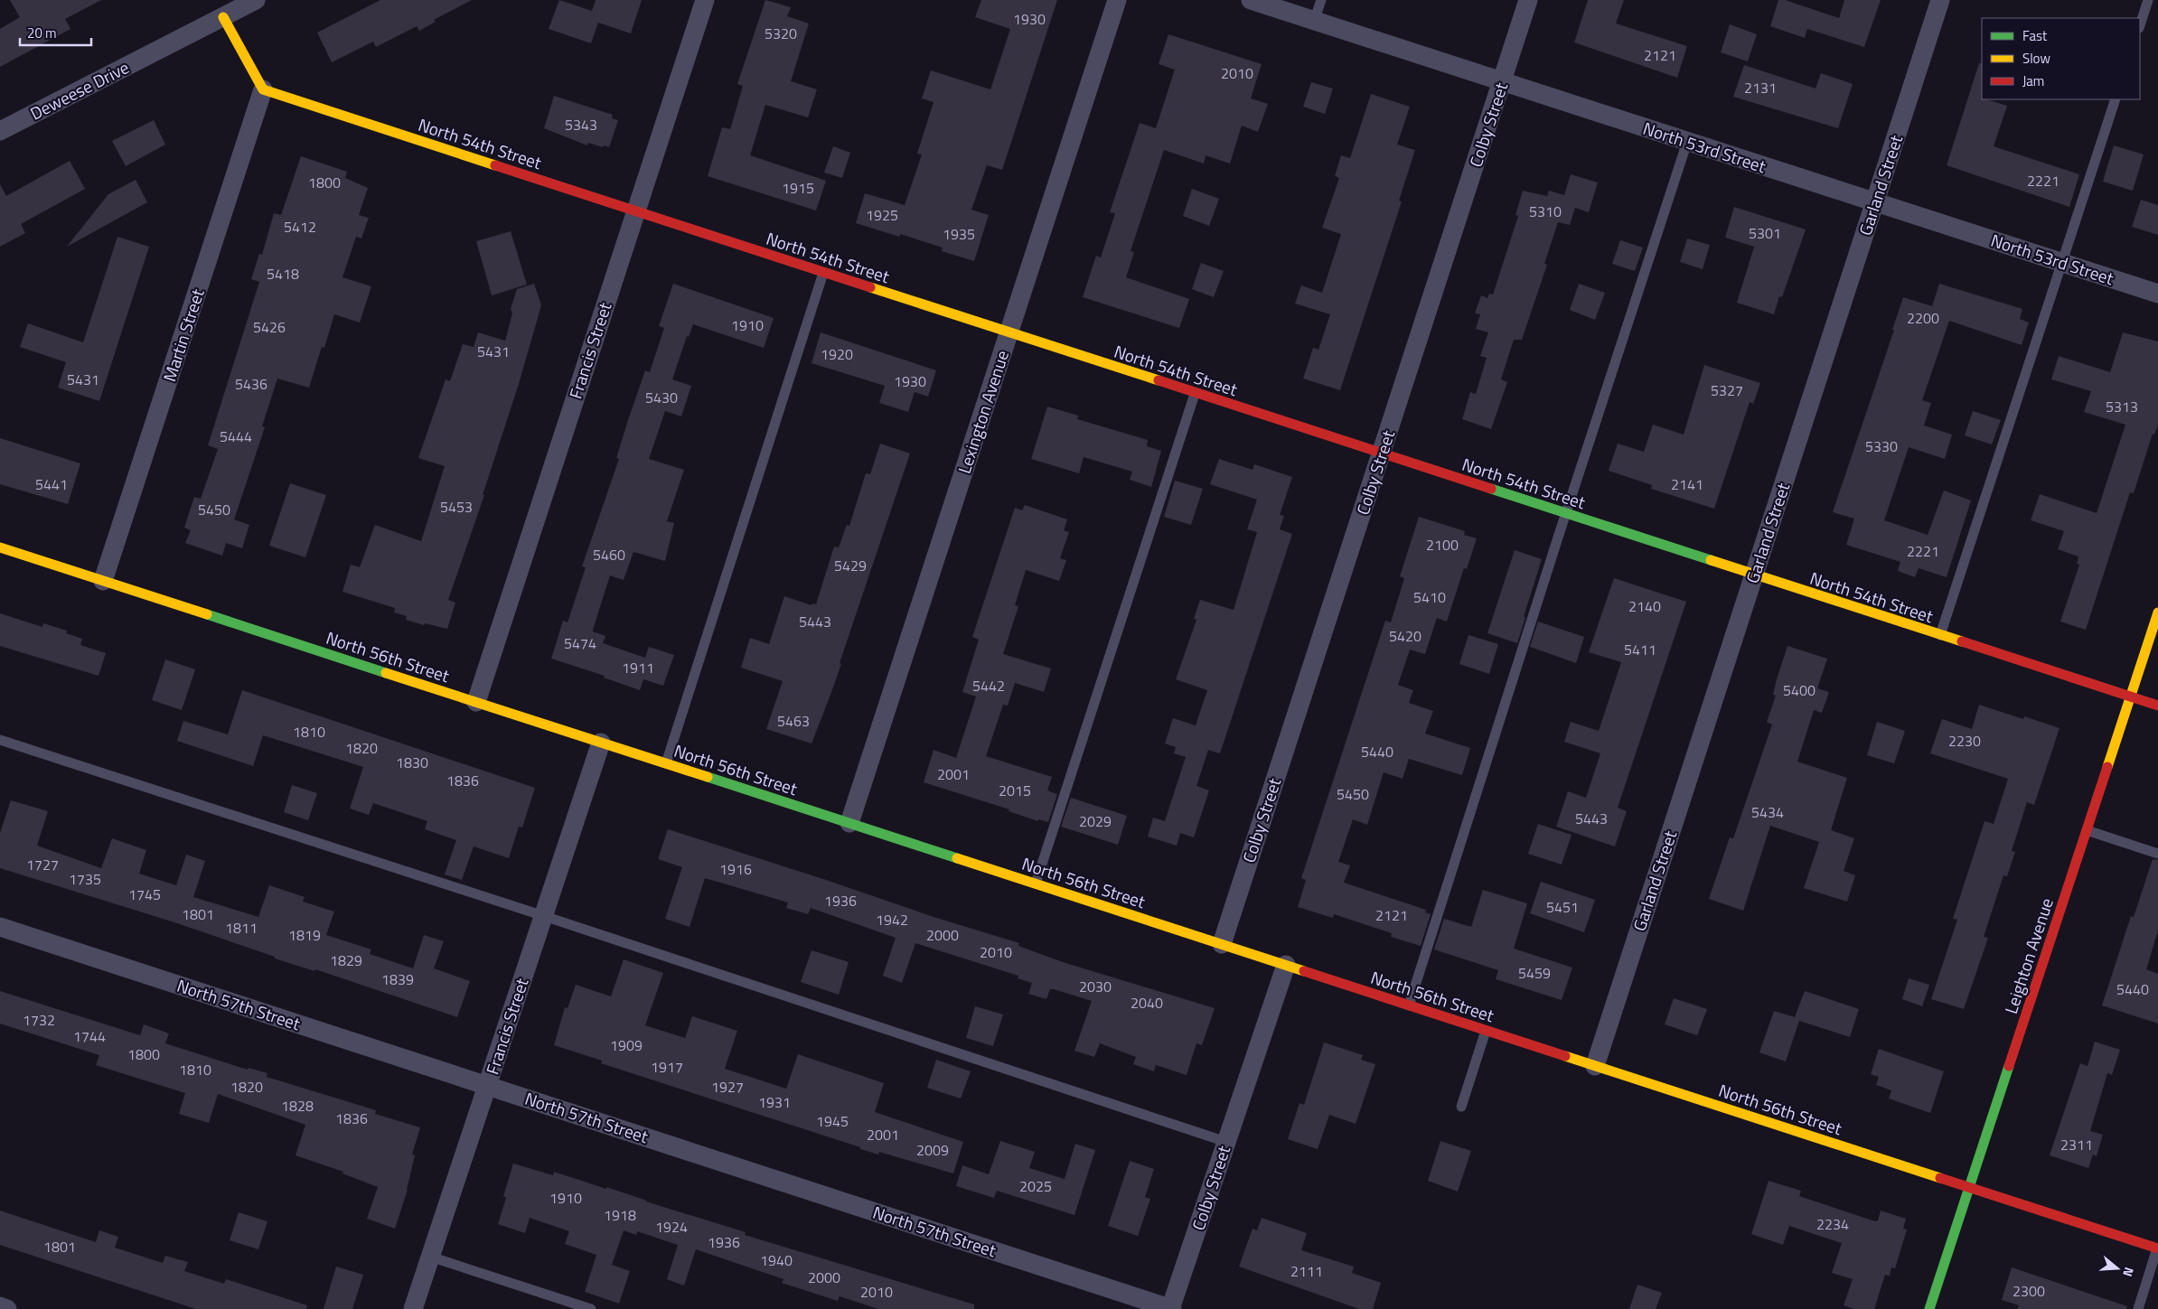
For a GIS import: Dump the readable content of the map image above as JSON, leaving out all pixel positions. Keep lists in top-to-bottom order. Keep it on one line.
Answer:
{"streets":{"street":["Deweese Drive","Colby Street","North 54th Street","North 53rd Street","Garland Street","Martin Street","Francis Street","Lexington Avenue","North 56th Street","Leighton Avenue","North 57th Street"]},"crossings":[["Colby Street","North 54th Street"],["Colby Street","North 53rd Street"],["Colby Street","North 56th Street"],["Colby Street","North 57th Street"],["North 54th Street","Garland Street"],["North 54th Street","Martin Street"],["North 54th Street","Francis Street"],["North 54th Street","Lexington Avenue"],["North 54th Street","Leighton Avenue"],["North 53rd Street","Garland Street"],["Garland Street","North 56th Street"],["Martin Street","North 56th Street"],["Francis Street","North 56th Street"],["Francis Street","North 57th Street"],["Lexington Avenue","North 56th Street"],["North 56th Street","Leighton Avenue"]],"house_numbers":["1930","5320","2121","2010","2131","5343","2221","1800","1915","5310","1925","5412","5301","1935","5418","2200","1910","5426","5431","1920","5431","1930","5436","5327","5430","5313","5444","5330","5441","2141","5453","5450","2100","2221","5460","5429","5410","2140","5443","5420","5474","5411","1911","5442","5400","5463","1810","2230","1820","5440","1830","2001","1836","2015","5450","5434","5443","2029","1727","1916","1735","1745","1936","5451","1801","2121","1942","1811","1819","2000","2010","1829","5459","1839","2030","5440","2040","1732","1744","1909","1800","1917","1810","1820","1927","1931","1828","1836","1945","2001","2311","2009","2025","1910","1918","2234","1924","1936","1801","1940","2111","2000","2300","2010"],"legend":["Fast","Slow","Jam"],"scale_bar":"20 m","north":"right"}
